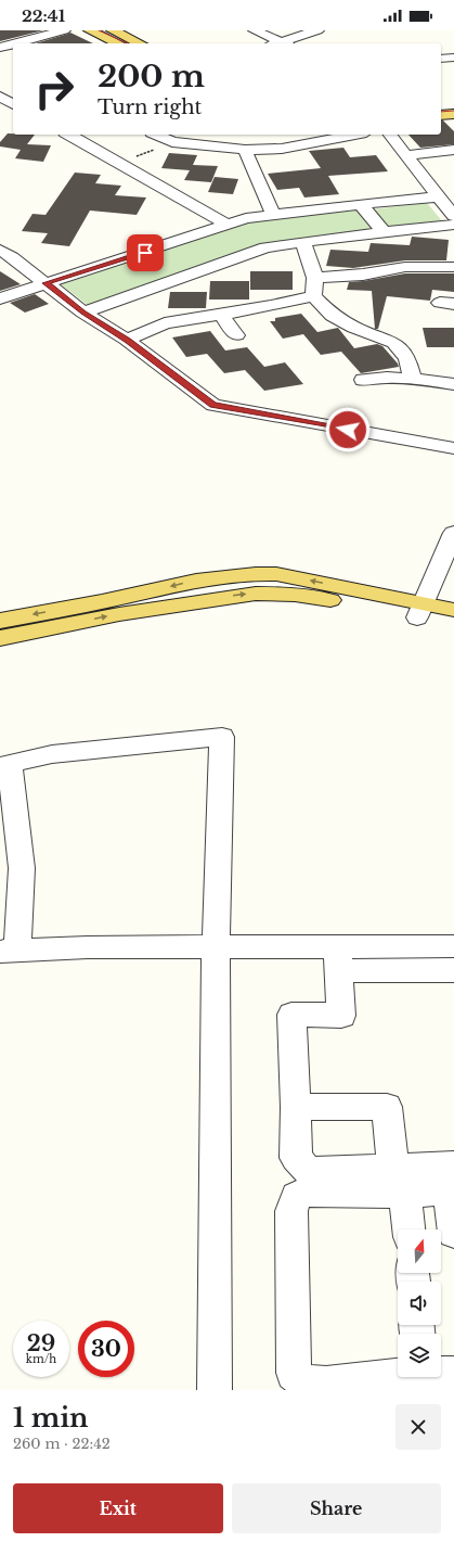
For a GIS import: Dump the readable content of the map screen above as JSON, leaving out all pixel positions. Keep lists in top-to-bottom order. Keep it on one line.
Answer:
{"north":"top","page":{"status":"22:41","turn":["200 m","Turn right"],"speed":"29 km/h","limit":"30","heading":["1 min","260 m · 22:42"],"buttons":["Exit","Share"]}}
